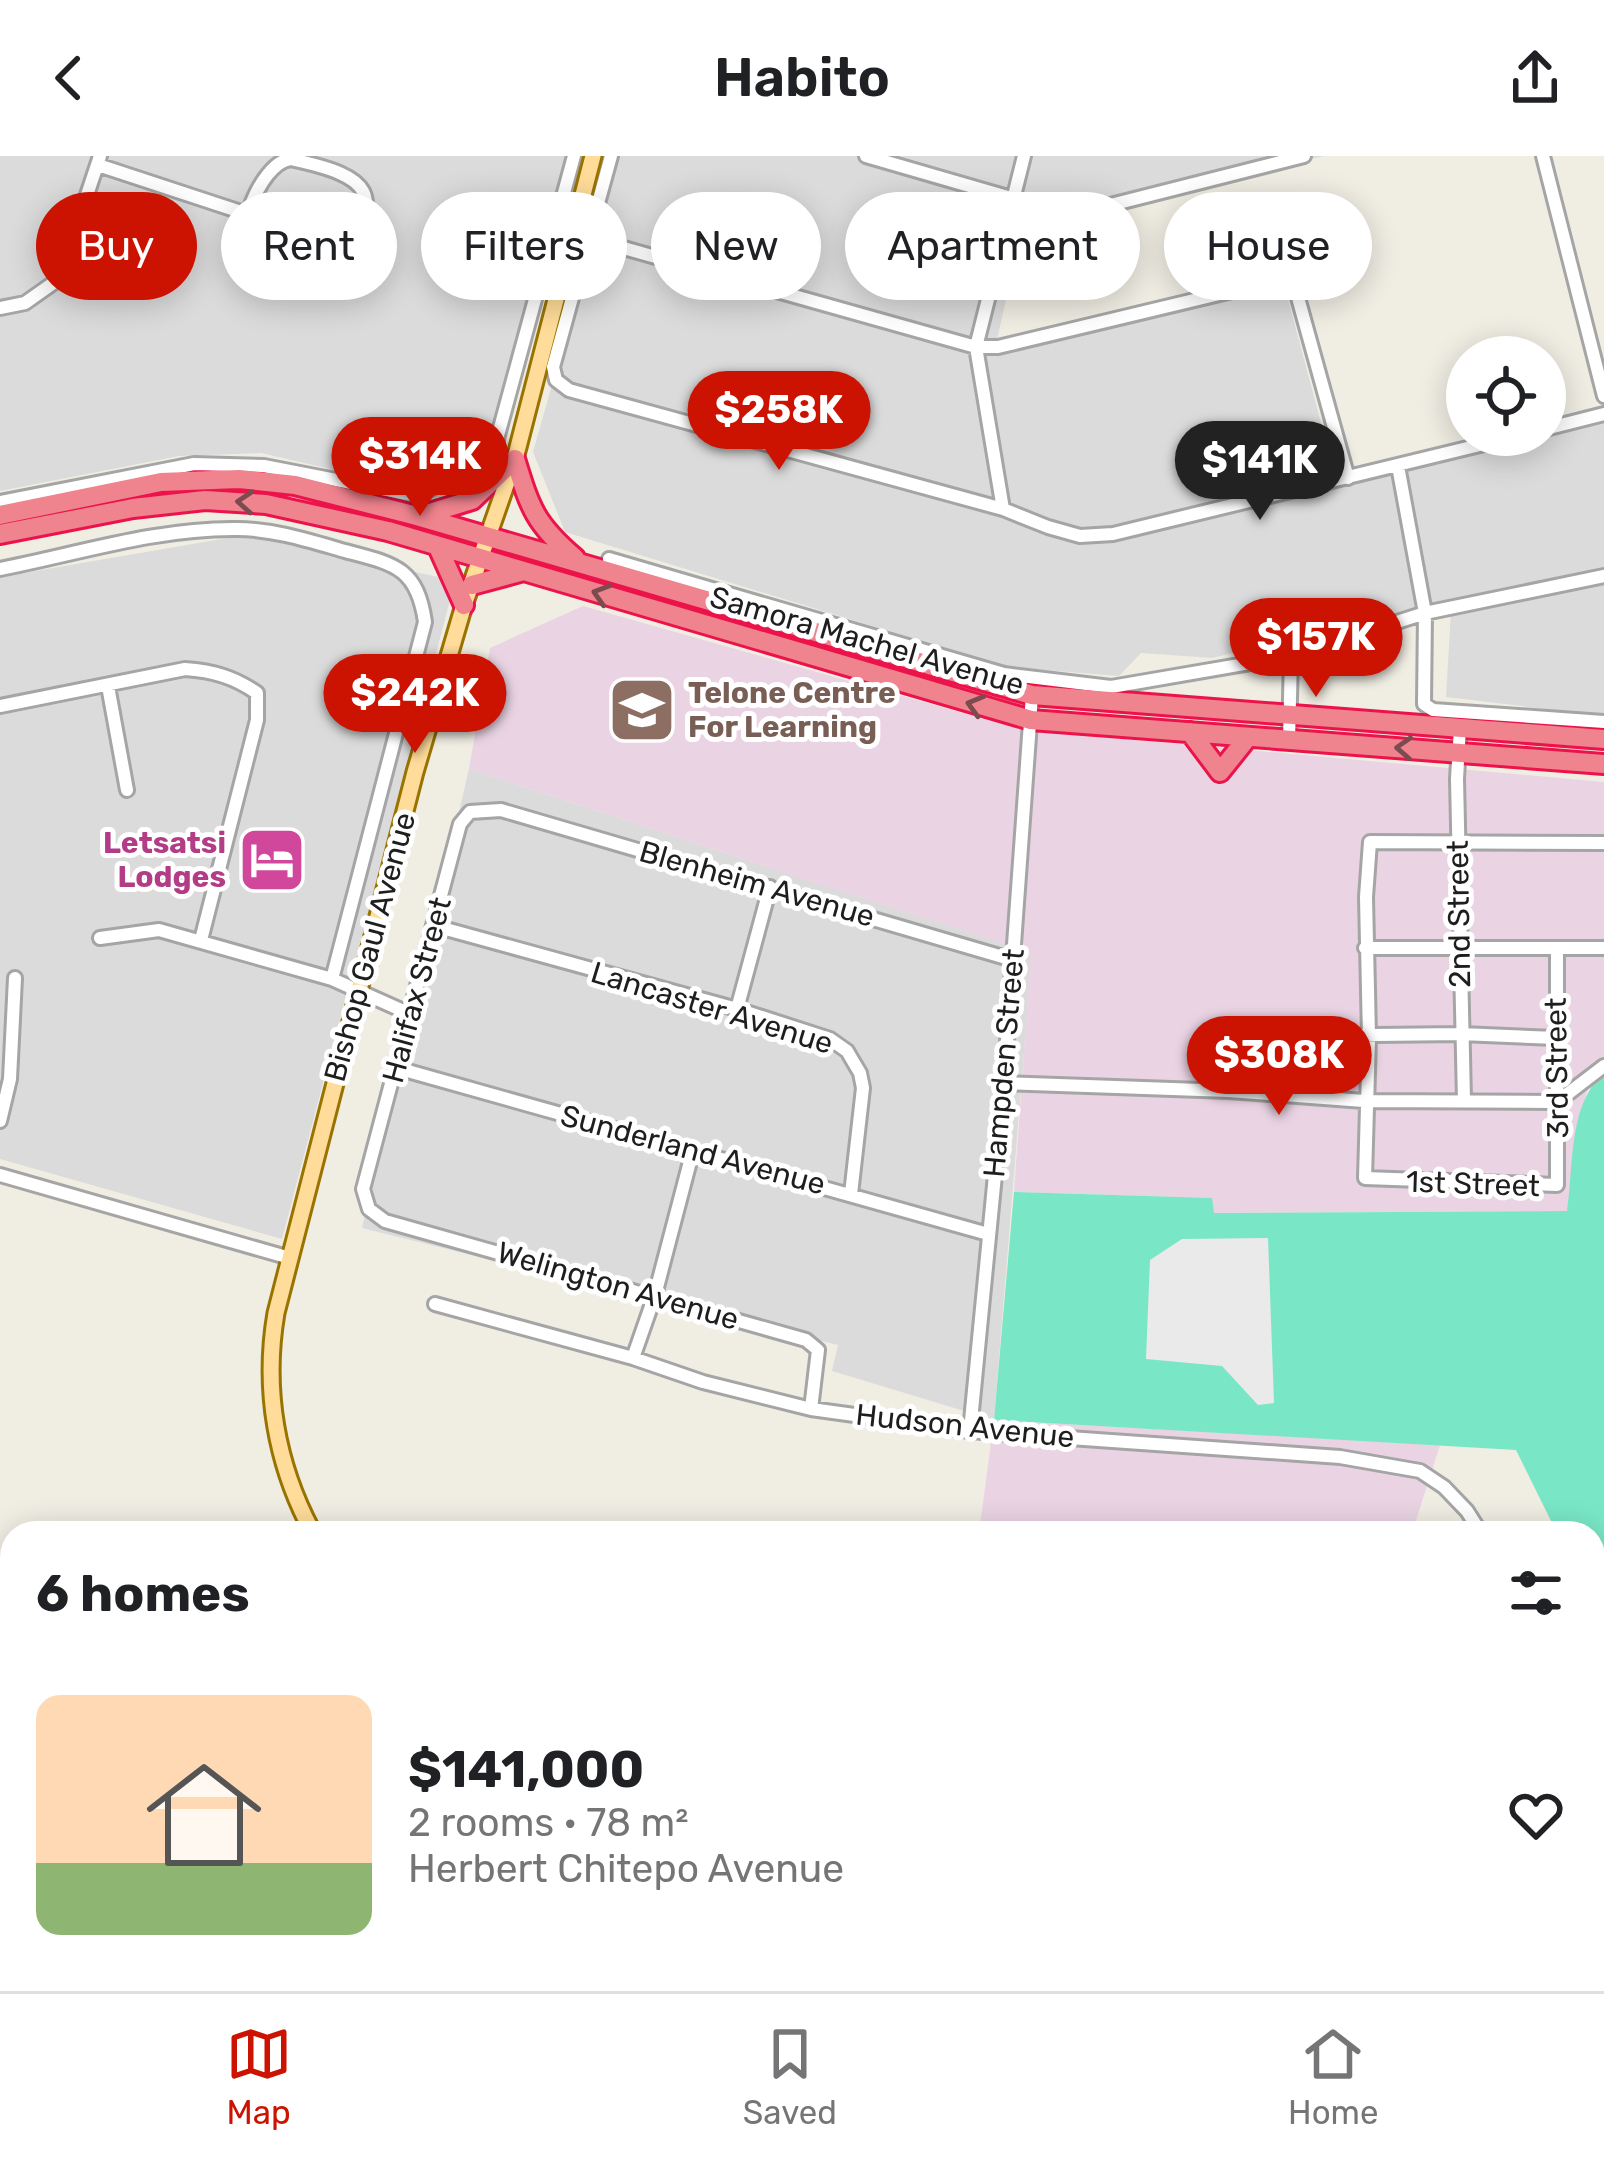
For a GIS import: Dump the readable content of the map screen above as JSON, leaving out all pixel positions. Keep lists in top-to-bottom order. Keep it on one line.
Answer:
{"streets":{"highway":["Samora Machel Avenue"],"main road":["Bishop Gaul Avenue"],"street":["Blenheim Avenue","2nd Street","Halifax Street","Lancaster Avenue","Hampden Street","3rd Street","Sunderland Avenue","1st Street","Welington Avenue","Hudson Avenue"]},"crossings":[["Samora Machel Avenue","2nd Street"],["Samora Machel Avenue","Bishop Gaul Avenue"],["Samora Machel Avenue","Hampden Street"],["Blenheim Avenue","Halifax Street"],["Blenheim Avenue","Hampden Street"],["2nd Street","1st Street"],["Halifax Street","Lancaster Avenue"],["Halifax Street","Sunderland Avenue"],["Halifax Street","Welington Avenue"],["Lancaster Avenue","Sunderland Avenue"],["Hampden Street","Sunderland Avenue"],["Hampden Street","Hudson Avenue"],["3rd Street","1st Street"],["Welington Avenue","Hudson Avenue"]],"places":{"school or university":["Telone Centre For Learning"],"hotel":["Letsatsi Lodges"]},"page":{"header":"Habito","chip":["Buy","Rent","Filters","New","Apartment","House"],"price":["$258K","$314K","$141K","$157K","$242K","$308K"],"heading":"6 homes","list":[{"name":"$141,000","note":"2 rooms · 78 m² · Herbert Chitepo Avenue"}],"tabs":["Map","Saved","Home"]}}
